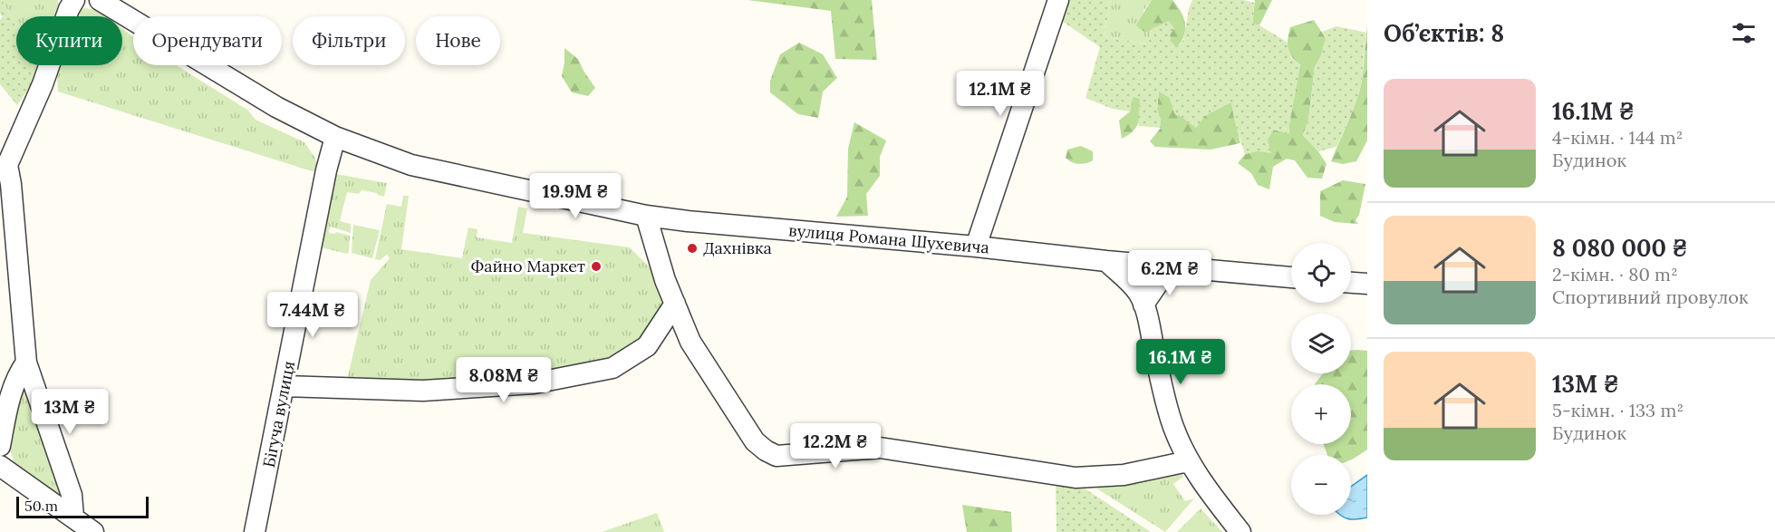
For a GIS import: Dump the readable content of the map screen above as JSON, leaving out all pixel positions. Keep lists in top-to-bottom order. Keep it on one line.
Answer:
{"streets":{"street":["вулиця Романа Шухевича","Бігуча вулиця"]},"crossings":[["вулиця Романа Шухевича","Бігуча вулиця"]],"places":["Дахнівка","Файно Маркет"],"scale_bar":"50 m","page":{"heading":"Об’єктів: 8","chip":["Купити","Орендувати","Фільтри","Нове"],"list":[{"name":"16.1M ₴","note":"4-кімн. · 144 m² · Будинок"},{"name":"8 080 000 ₴","note":"2-кімн. · 80 m² · Спортивний провулок"},{"name":"13M ₴","note":"5-кімн. · 133 m² · Будинок"}],"price":["12.1M ₴","19.9M ₴","6.2M ₴","7.44M ₴","16.1M ₴","8.08M ₴","13M ₴","12.2M ₴"],"map_buttons":["+","−"],"scale":"50 m"}}
